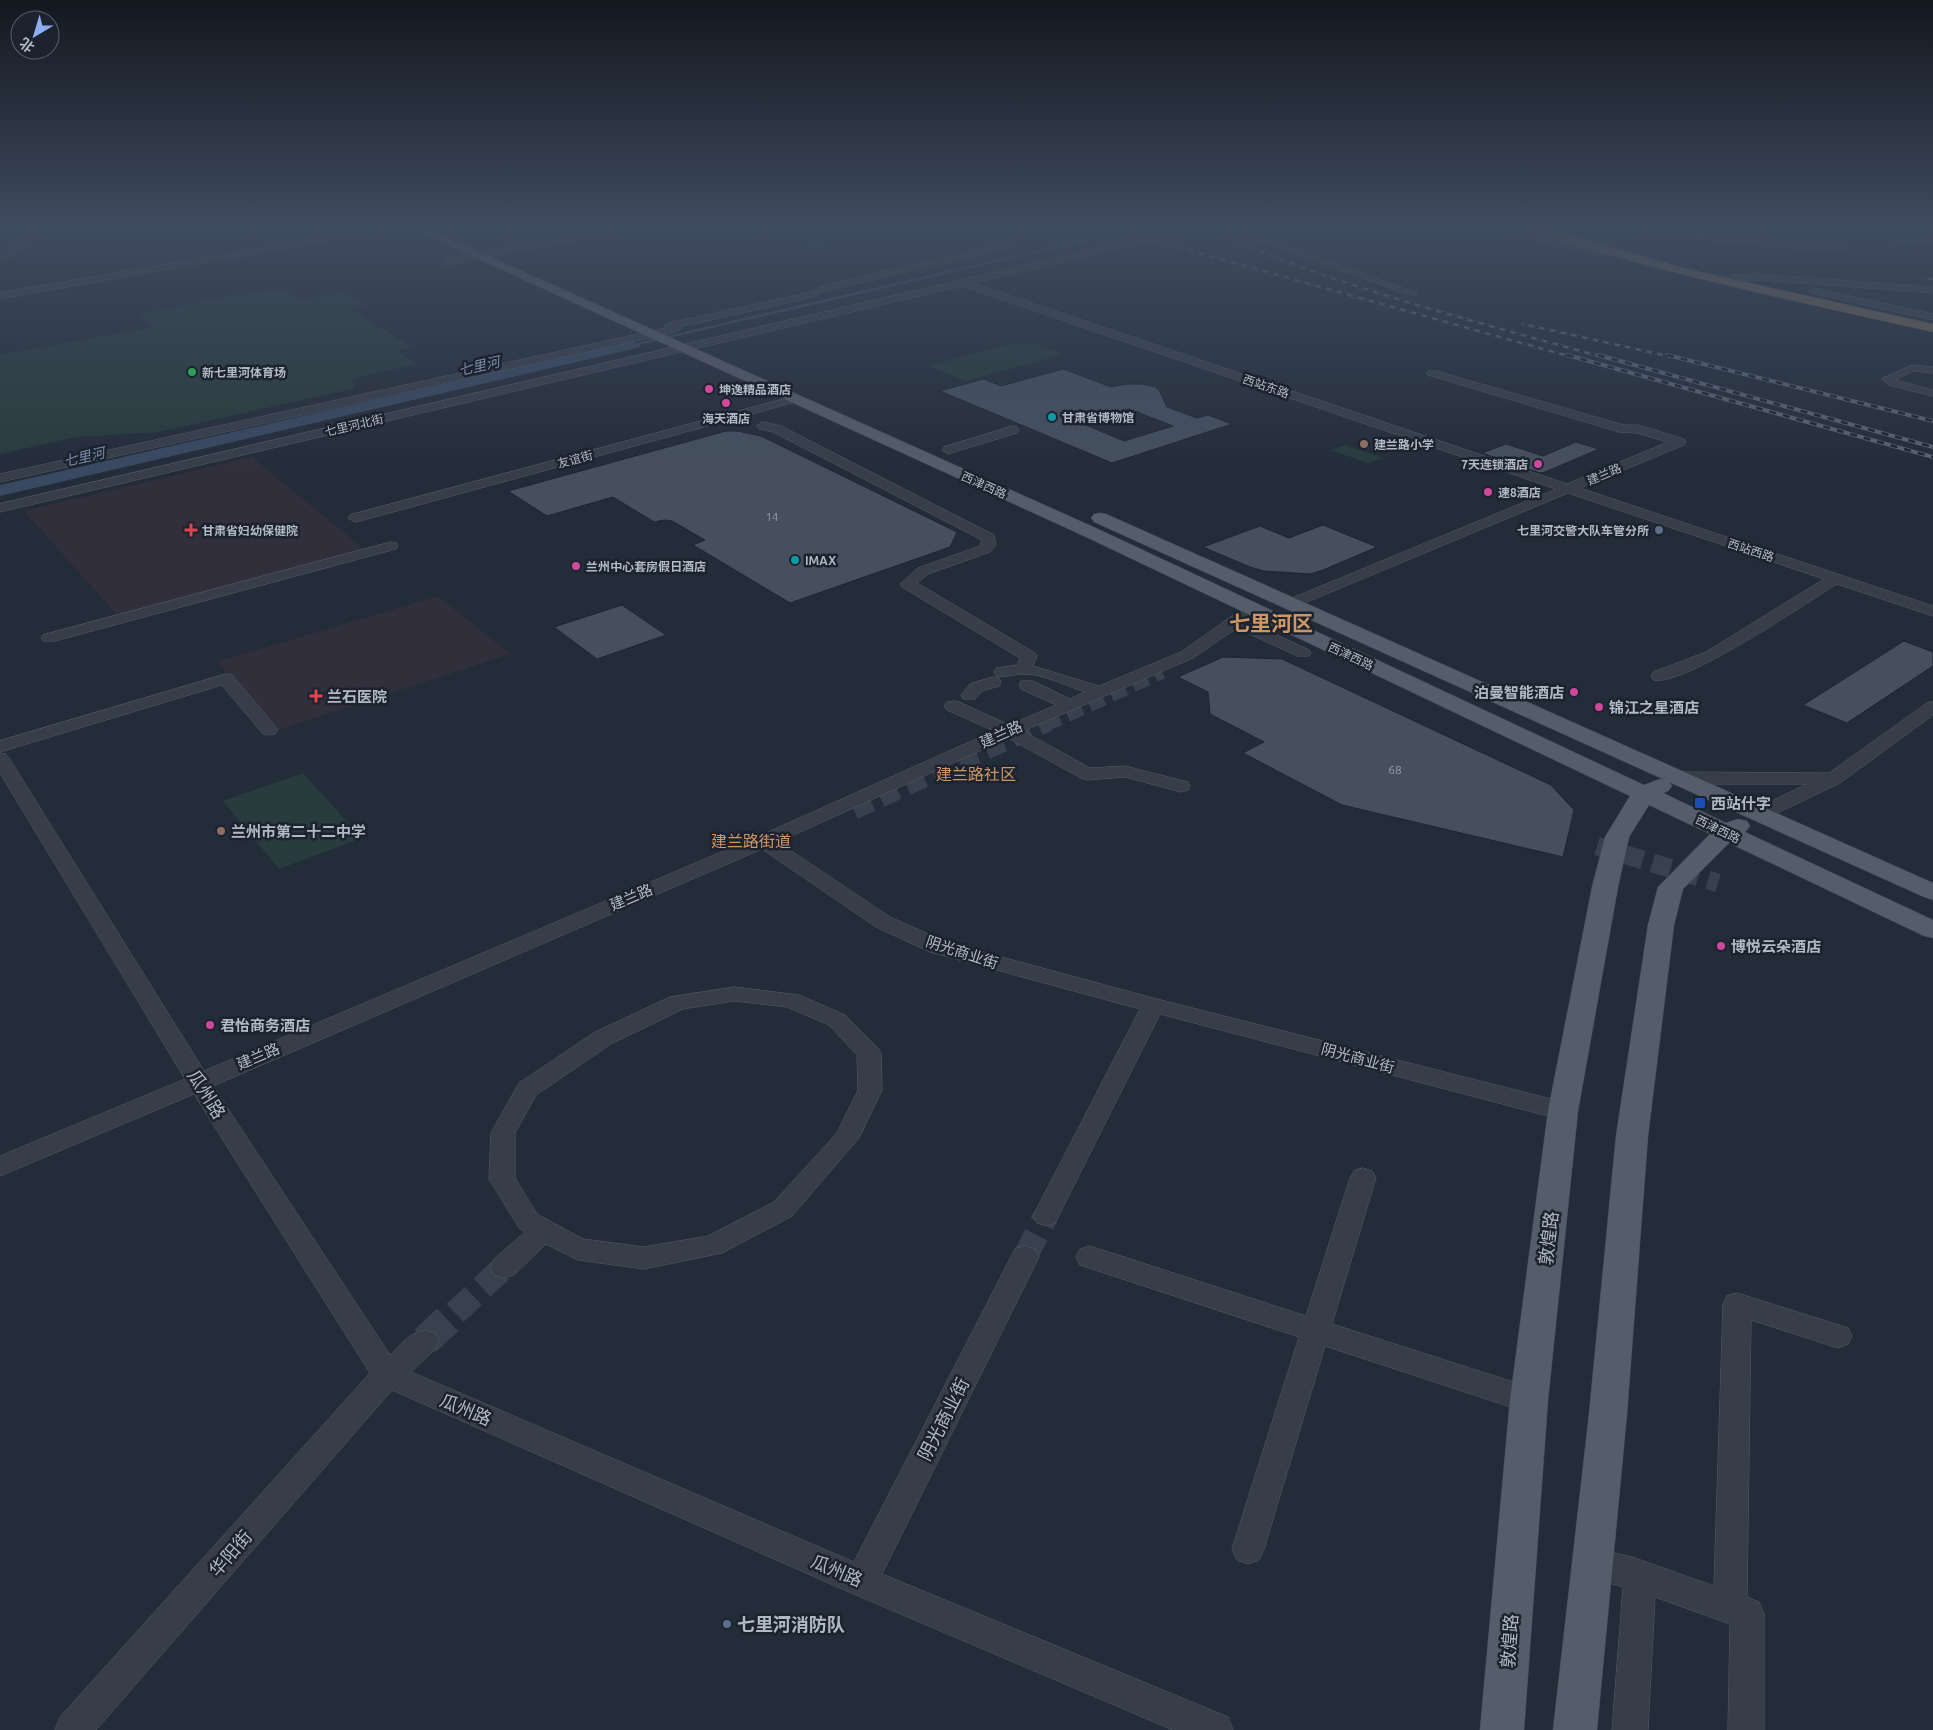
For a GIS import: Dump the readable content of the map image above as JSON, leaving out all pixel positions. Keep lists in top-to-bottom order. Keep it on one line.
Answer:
{"streets":{"main road":["西津西路","敦煌路"],"street":["西站东路","七里河北街","友谊街","建兰路","西站西路","阴光商业街","瓜州路","华阳街"]},"crossings":[["西站东路","建兰路"],["西站东路","西站西路"],["七里河北街","西津西路"],["友谊街","西津西路"],["建兰路","西津西路"],["建兰路","西站西路"],["建兰路","阴光商业街"],["建兰路","瓜州路"],["西津西路","敦煌路"],["阴光商业街","瓜州路"],["阴光商业街","敦煌路"],["瓜州路","华阳街"]],"districts":["七里河区","建兰路社区","建兰路街道"],"water":["七里河"],"places":{"other":["新七里河体育场","坤逸精品酒店","海天酒店","甘肃省博物馆","建兰路小学","7天连锁酒店","速8酒店","七里河交警大队车管分所","IMAX","兰州中心套房假日酒店","泊曼智能酒店","锦江之星酒店","兰州市第二十二中学","博悦云朵酒店","君怡商务酒店","七里河消防队"],"health":["甘肃省妇幼保健院","兰石医院"],"transit":["西站什字"]},"house_numbers":["14","68"],"north":"bottom left"}
